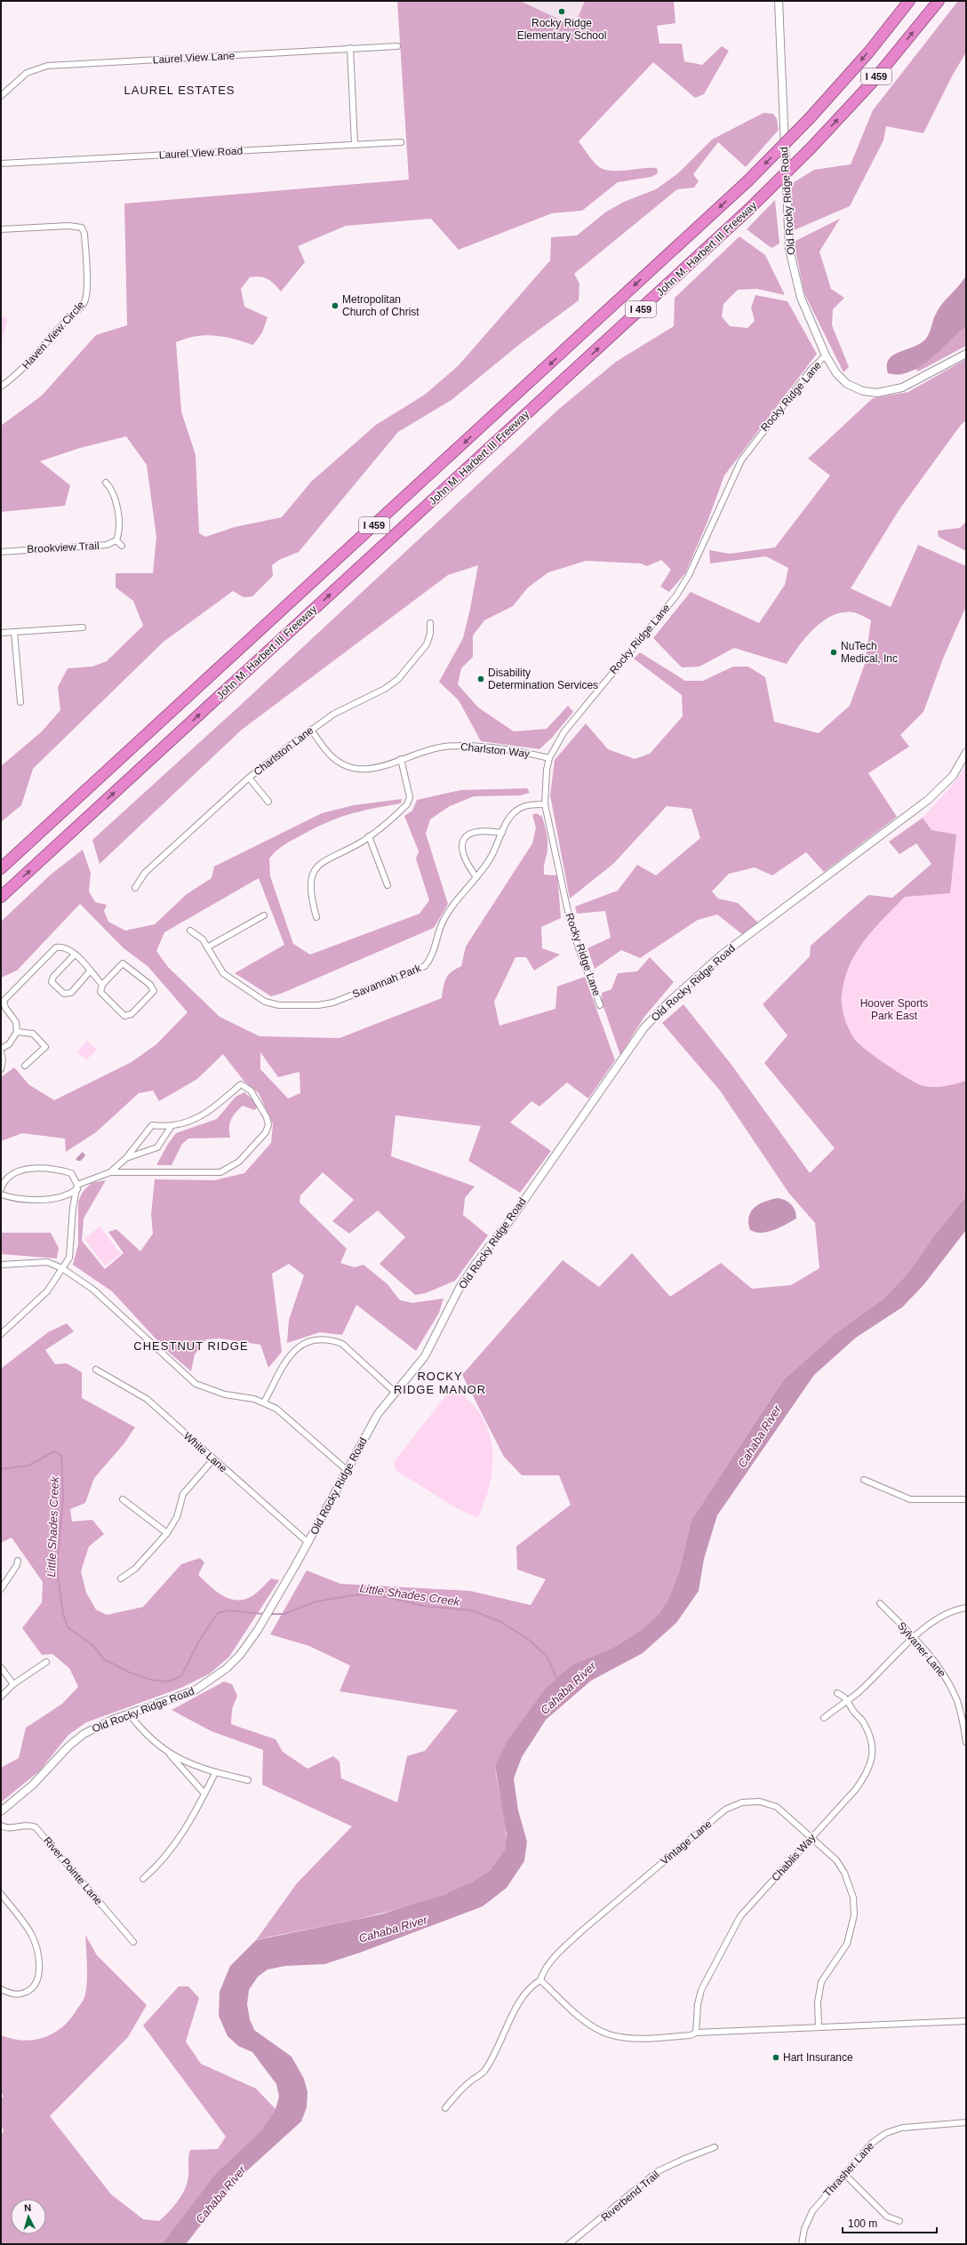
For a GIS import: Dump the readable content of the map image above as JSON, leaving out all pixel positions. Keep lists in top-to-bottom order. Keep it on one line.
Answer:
{"streets":{"highway":["I 459","John M. Harbert III Freeway"],"street":["Laurel View Lane","Laurel View Road","Old Rocky Ridge Road","Haven View Circle","Rocky Ridge Lane","Brookview Trail","Charlston Way","Charlston Lane","Savannah Park","White Lane","Sylvaner Lane","Vintage Lane","Chablis Way","River Pointe Lane","Thrasher Lane","Riverbend Trail"]},"crossings":[["Old Rocky Ridge Road","Rocky Ridge Lane"],["Old Rocky Ridge Road","White Lane"],["Rocky Ridge Lane","Charlston Way"],["Rocky Ridge Lane","Savannah Park"],["Charlston Way","Charlston Lane"],["Vintage Lane","Chablis Way"]],"districts":["LAUREL ESTATES","CHESTNUT RIDGE","ROCKY RIDGE MANOR"],"water":["Cahaba River","Little Shades Creek"],"parks":["Hoover Sports Park East"],"places":["Rocky Ridge Elementary School","Metropolitan Church of Christ","NuTech Medical, Inc","Disability Determination Services","Hart Insurance"],"scale_bar":"100 m","north":"top"}
